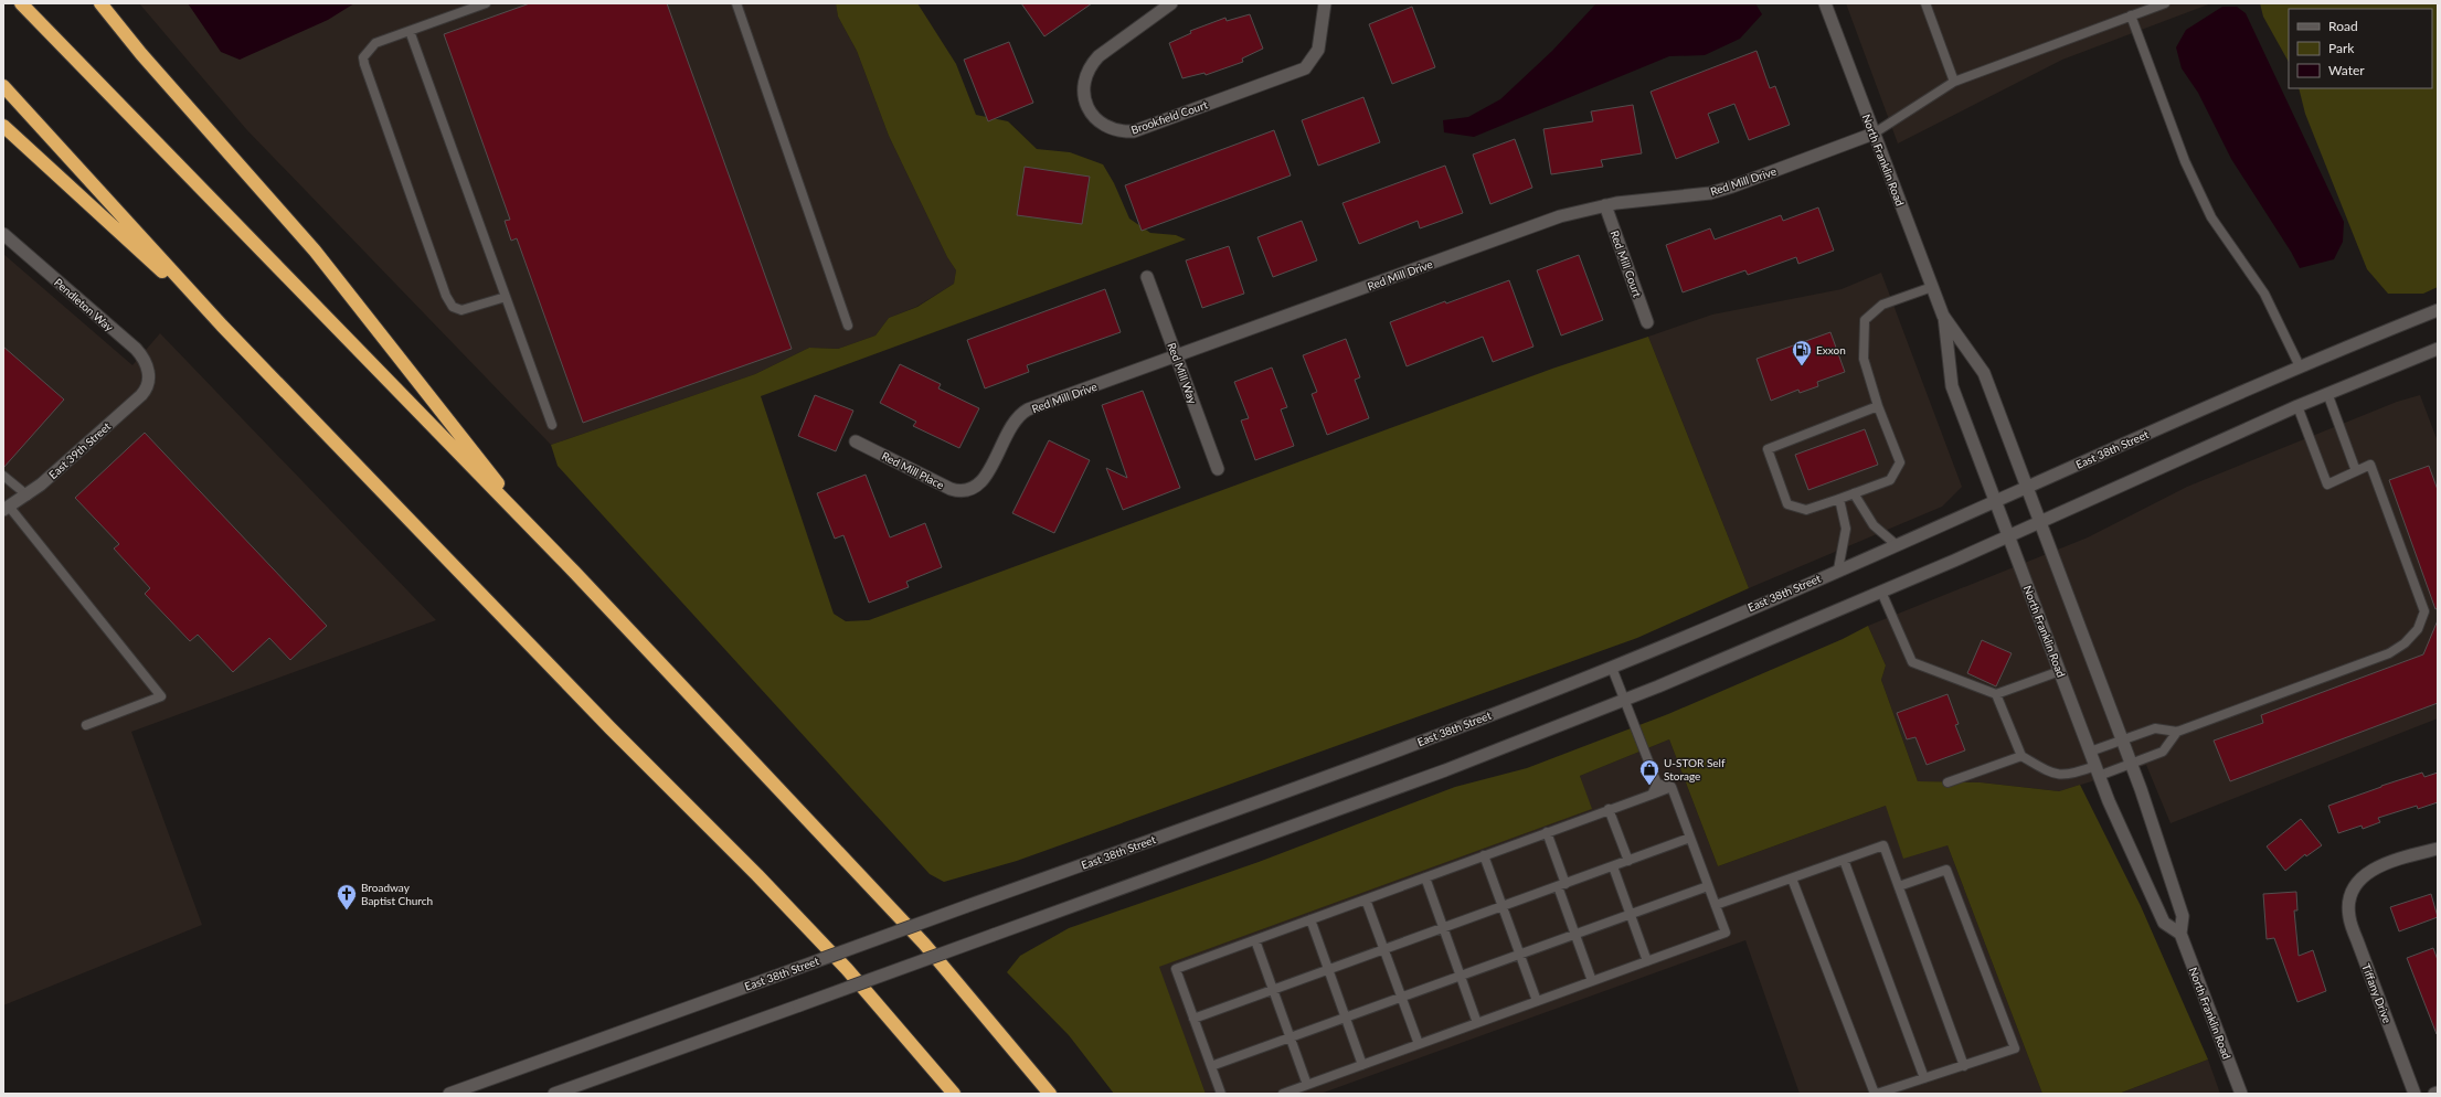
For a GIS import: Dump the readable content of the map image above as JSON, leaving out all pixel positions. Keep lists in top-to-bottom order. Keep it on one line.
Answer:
{"streets":{"main road":["Brookfield Court","North Franklin Road","Red Mill Drive","Red Mill Court","Pendleton Way","Red Mill Way","East 38th Street","East 39th Street","Red Mill Place","Tiffany Drive"]},"crossings":[["North Franklin Road","Red Mill Drive"],["North Franklin Road","East 38th Street"],["Red Mill Drive","Red Mill Court"],["Red Mill Drive","Red Mill Way"],["Red Mill Drive","Red Mill Place"],["Pendleton Way","East 39th Street"]],"places":{"fuel station":["Exxon"],"shop":["U-STOR Self Storage"],"church":["Broadway Baptist Church"]},"legend":["Road","Park","Water"]}
